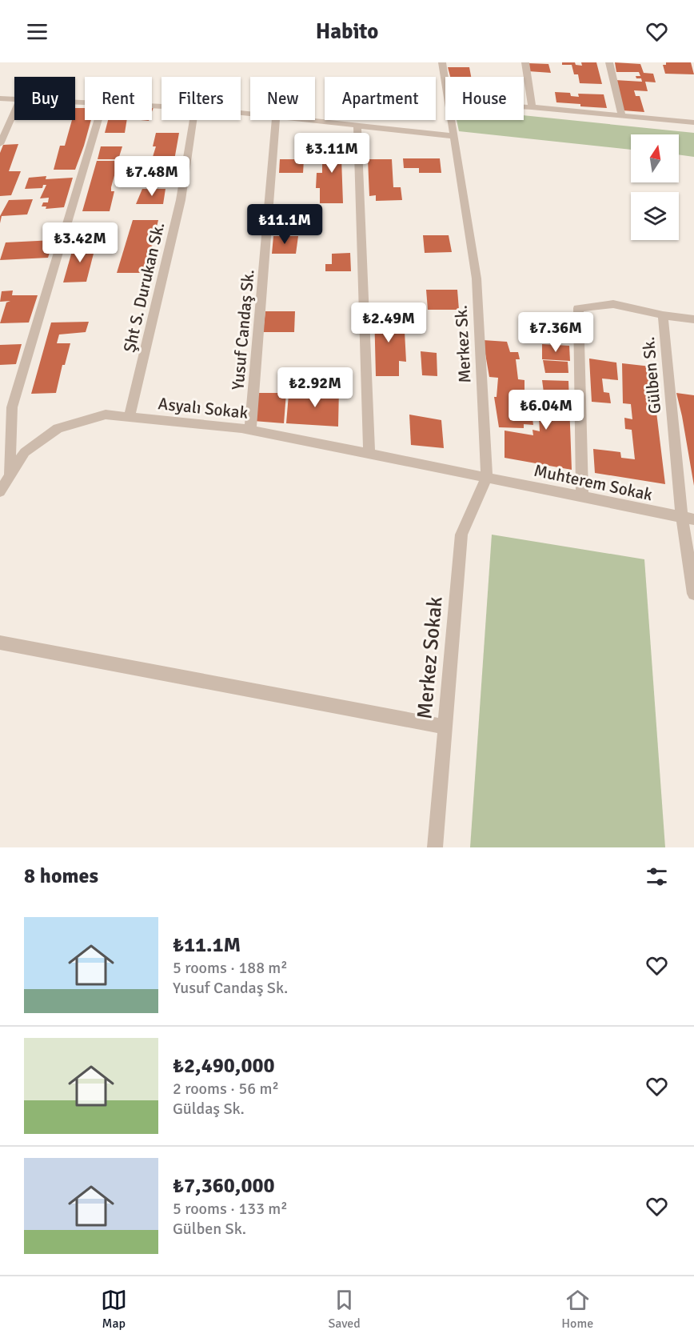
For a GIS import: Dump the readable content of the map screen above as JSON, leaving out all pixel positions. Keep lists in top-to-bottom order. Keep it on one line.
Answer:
{"streets":{"street":["Şht S. Durukan Sk.","Yusuf Candaş Sk.","Merkez Sk.","Gülben Sk.","Asyalı Sokak","Muhterem Sokak","Merkez Sokak"]},"crossings":[["Şht S. Durukan Sk.","Asyalı Sokak"],["Yusuf Candaş Sk.","Asyalı Sokak"],["Merkez Sk.","Asyalı Sokak"],["Merkez Sk.","Muhterem Sokak"],["Merkez Sk.","Merkez Sokak"],["Gülben Sk.","Muhterem Sokak"],["Asyalı Sokak","Muhterem Sokak"],["Asyalı Sokak","Merkez Sokak"],["Muhterem Sokak","Merkez Sokak"]],"north":"top","page":{"header":"Habito","chip":["Buy","Rent","Filters","New","Apartment","House"],"price":["₺3.11M","₺7.48M","₺11.1M","₺3.42M","₺2.49M","₺7.36M","₺2.92M","₺6.04M"],"heading":"8 homes","list":[{"name":"₺11.1M","note":"5 rooms · 188 m² · Yusuf Candaş Sk."},{"name":"₺2,490,000","note":"2 rooms · 56 m² · Güldaş Sk."},{"name":"₺7,360,000","note":"5 rooms · 133 m² · Gülben Sk."}],"tabs":["Map","Saved","Home"]}}
